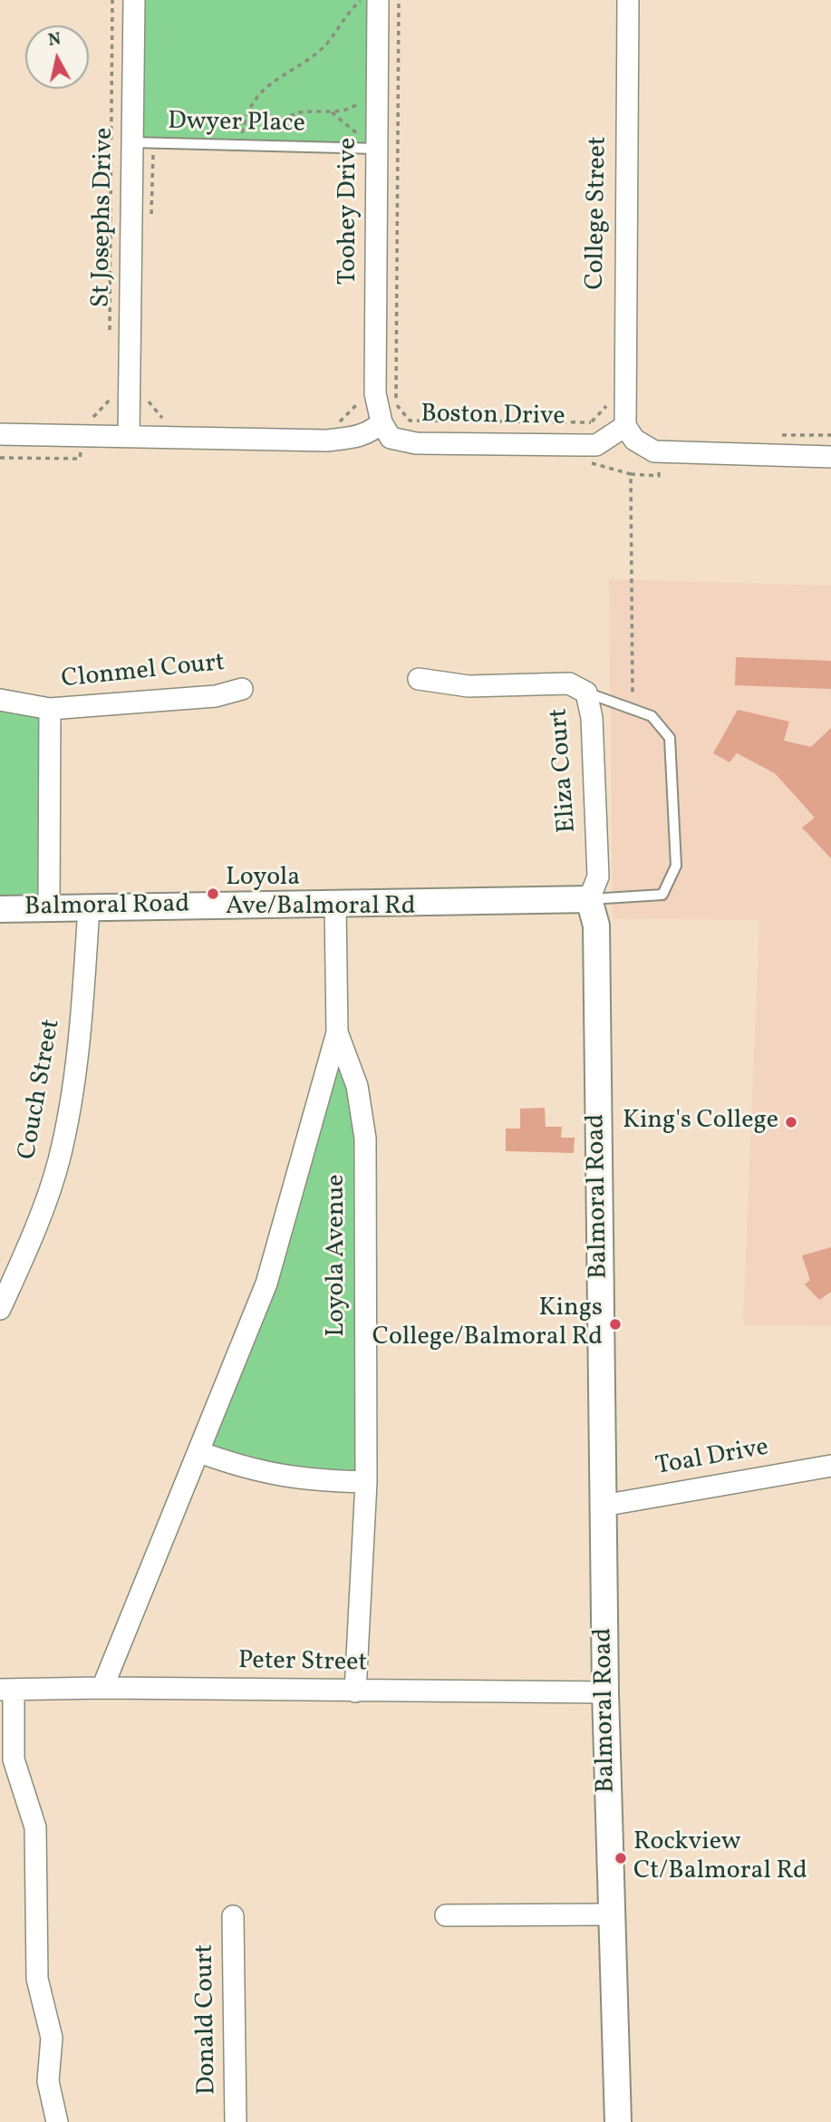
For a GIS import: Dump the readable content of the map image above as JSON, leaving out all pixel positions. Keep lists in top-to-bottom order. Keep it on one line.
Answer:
{"streets":{"street":["Toohey Drive","College Street","St Josephs Drive","Boston Drive","Clonmel Court","Eliza Court","Balmoral Road","Couch Street","Loyola Avenue","Toal Drive","Peter Street","Donald Court"],"lane":["Dwyer Place"]},"crossings":[["Dwyer Place","Toohey Drive"],["Dwyer Place","St Josephs Drive"],["Toohey Drive","Boston Drive"],["College Street","Boston Drive"],["Eliza Court","Balmoral Road"],["Balmoral Road","Couch Street"],["Balmoral Road","Loyola Avenue"],["Balmoral Road","Toal Drive"],["Balmoral Road","Peter Street"],["Loyola Avenue","Peter Street"]],"places":["Loyola Ave/Balmoral Rd","King's College","Kings College/Balmoral Rd","Rockview Ct/Balmoral Rd"],"north":"top"}
